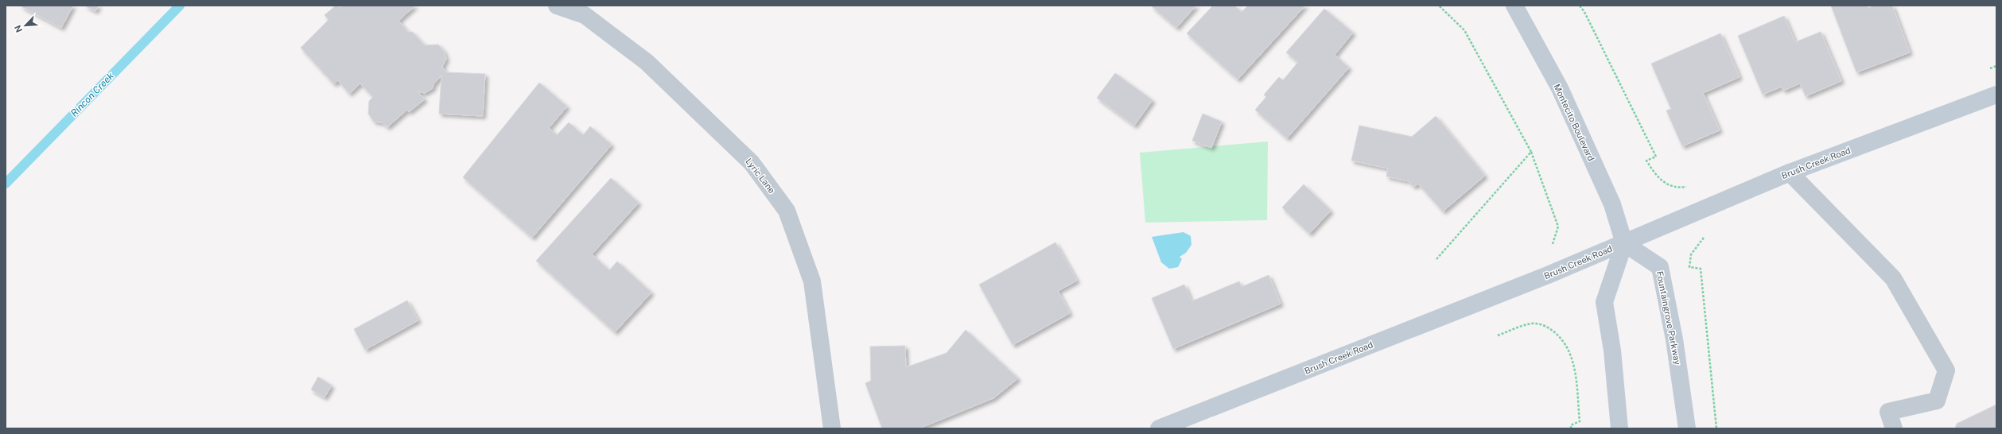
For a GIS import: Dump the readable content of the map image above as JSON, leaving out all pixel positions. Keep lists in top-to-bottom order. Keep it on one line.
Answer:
{"streets":{"street":["Montecito Boulevard","Brush Creek Road","Lyric Lane","Fountaingrove Parkway"]},"crossings":[["Montecito Boulevard","Brush Creek Road"],["Montecito Boulevard","Fountaingrove Parkway"],["Brush Creek Road","Fountaingrove Parkway"]],"water":["Rincon Creek"],"north":"bottom left"}
